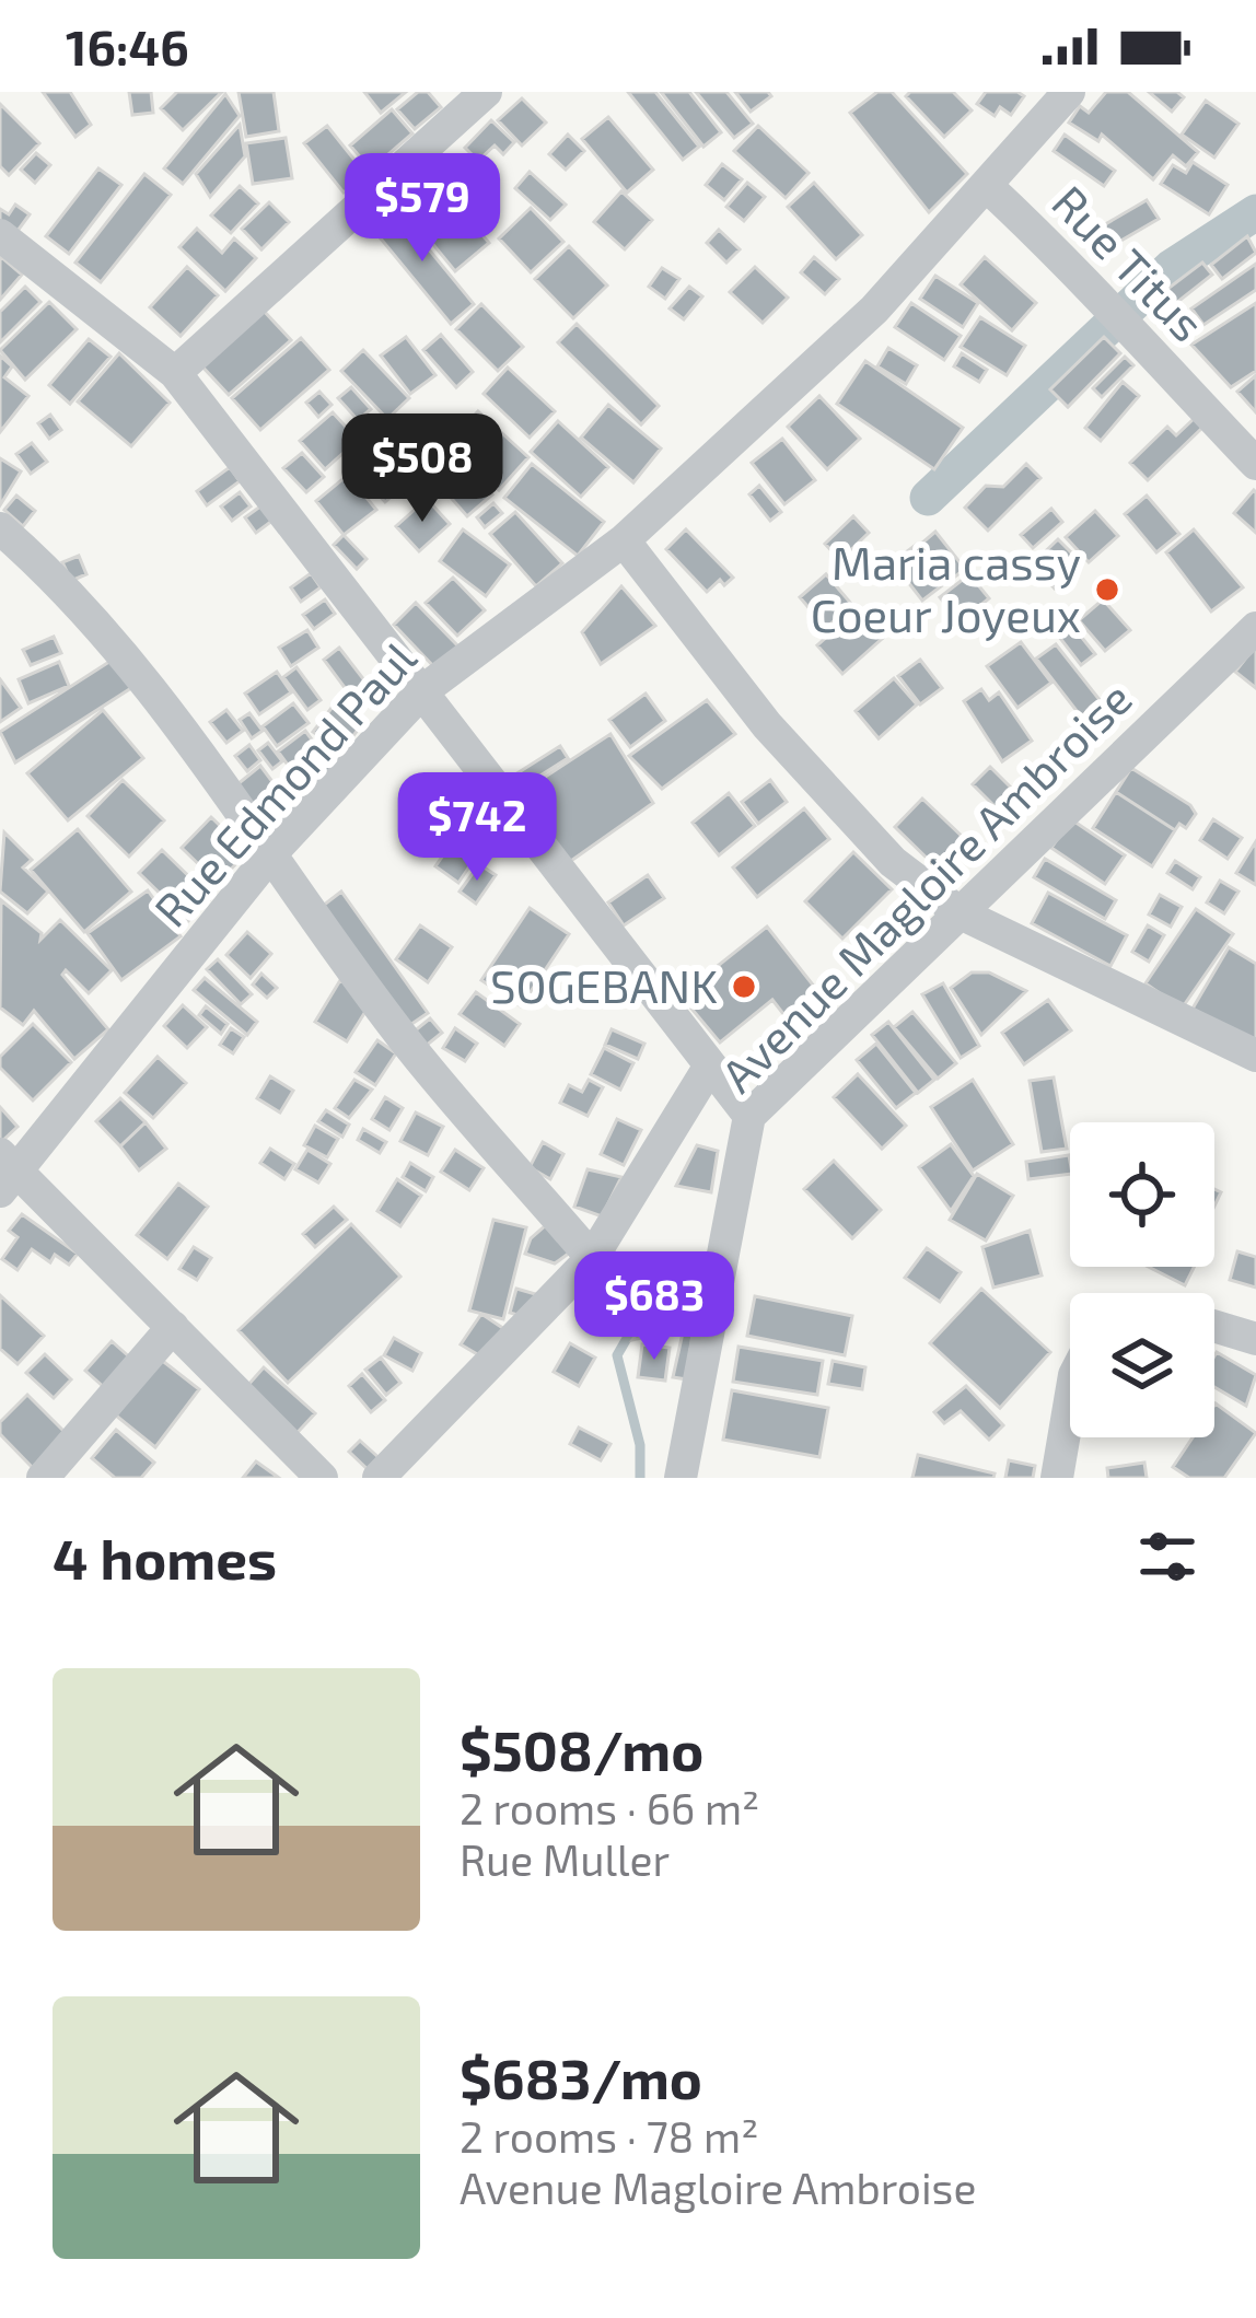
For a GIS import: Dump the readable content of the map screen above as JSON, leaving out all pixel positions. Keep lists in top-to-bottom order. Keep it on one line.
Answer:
{"streets":{"street":["Rue Titus","Rue Edmond Paul","Avenue Magloire Ambroise"]},"crossings":[["Rue Titus","Rue Edmond Paul"]],"places":["Maria cassy Coeur Joyeux","SOGEBANK"],"page":{"status":"16:46","price":["$579","$508","$742","$683"],"heading":"4 homes","list":[{"name":"$508/mo","note":"2 rooms · 66 m² · Rue Muller"},{"name":"$683/mo","note":"2 rooms · 78 m² · Avenue Magloire Ambroise"}]}}
